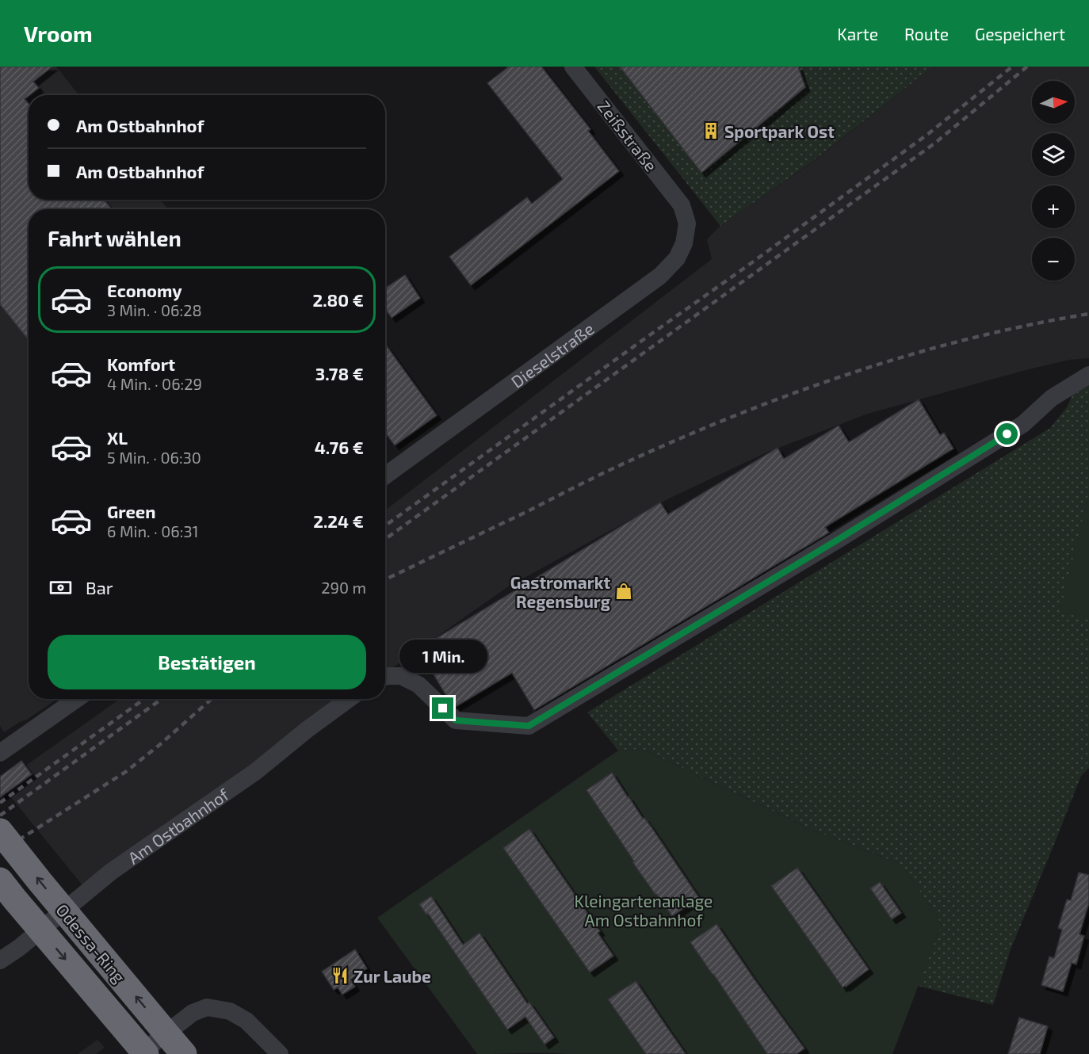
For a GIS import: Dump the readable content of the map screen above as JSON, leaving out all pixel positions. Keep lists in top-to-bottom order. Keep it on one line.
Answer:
{"streets":{"highway":["Odessa-Ring"],"street":["Zeißstraße","Dieselstraße","Am Ostbahnhof"]},"crossings":[["Zeißstraße","Dieselstraße"]],"parks":["Kleingartenanlage Am Ostbahnhof"],"places":{"building":["Sportpark Ost"],"shop":["Gastromarkt Regensburg"],"restaurant":["Zur Laube"]},"north":"right","page":{"header":"Vroom","nav":["Karte","Route","Gespeichert"],"map_buttons":["+","−"],"banner":["Am Ostbahnhof","Am Ostbahnhof"],"heading":"Fahrt wählen","list":[{"name":"Economy","note":"3 Min. · 06:28","value":"2.80 €"},{"name":"Komfort","note":"4 Min. · 06:29","value":"3.78 €"},{"name":"XL","note":"5 Min. · 06:30","value":"4.76 €"},{"name":"Green","note":"6 Min. · 06:31","value":"2.24 €"}],"pay":["Bar","290 m"],"buttons":"Bestätigen","bubble":"1 Min."}}
